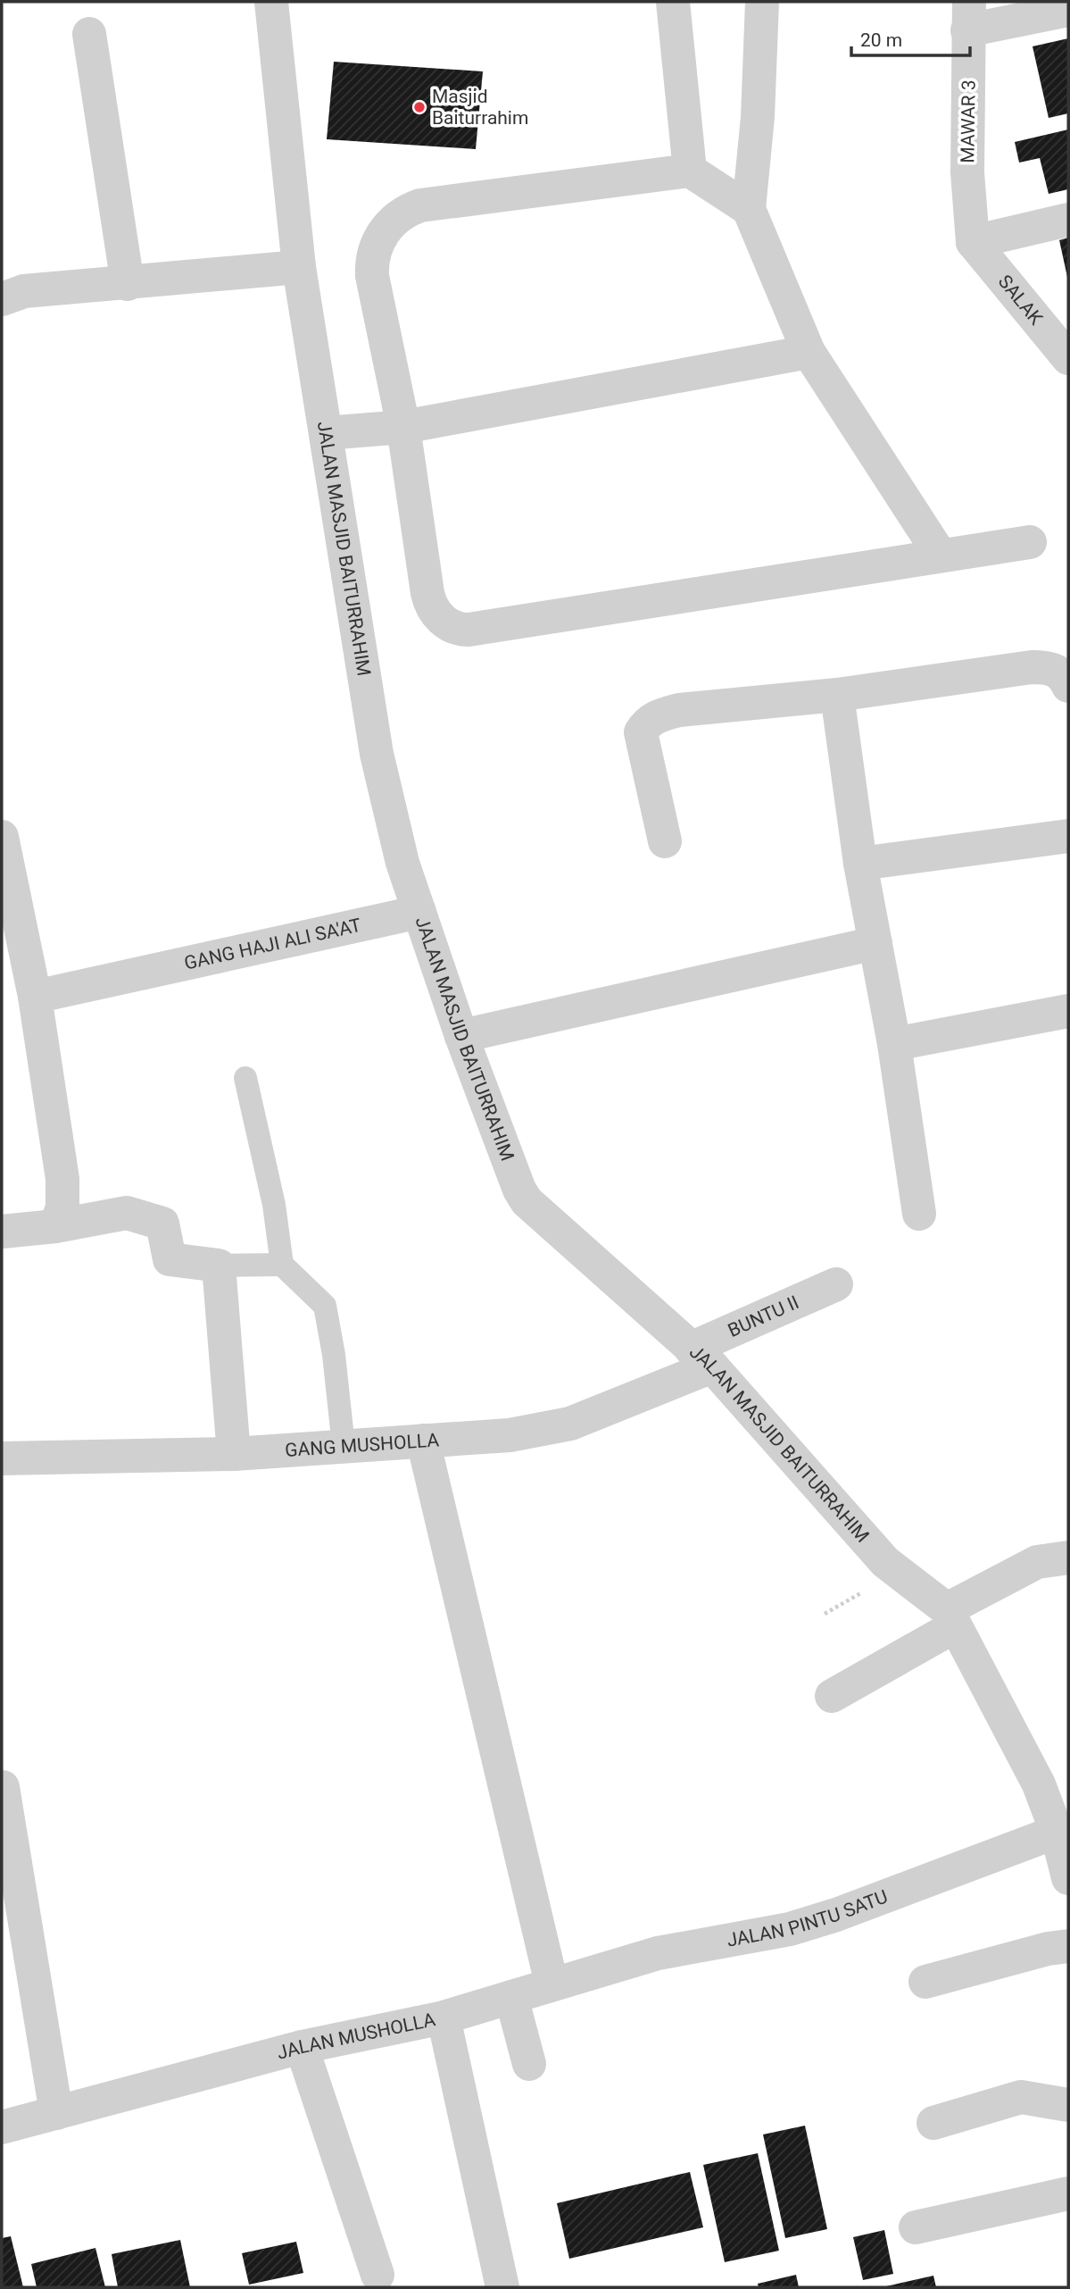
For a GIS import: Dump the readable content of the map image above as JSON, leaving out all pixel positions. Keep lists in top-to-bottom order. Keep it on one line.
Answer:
{"streets":{"street":["MAWAR 3","SALAK","JALAN MASJID BAITURRAHIM","GANG HAJI ALI SA'AT","BUNTU II","GANG MUSHOLLA","JALAN PINTU SATU","JALAN MUSHOLLA"]},"crossings":[["MAWAR 3","SALAK"],["JALAN MASJID BAITURRAHIM","GANG HAJI ALI SA'AT"],["JALAN MASJID BAITURRAHIM","BUNTU II"],["JALAN MASJID BAITURRAHIM","GANG MUSHOLLA"],["JALAN MASJID BAITURRAHIM","JALAN PINTU SATU"],["BUNTU II","GANG MUSHOLLA"],["JALAN PINTU SATU","JALAN MUSHOLLA"]],"places":["Masjid Baiturrahim"],"scale_bar":"20 m"}
